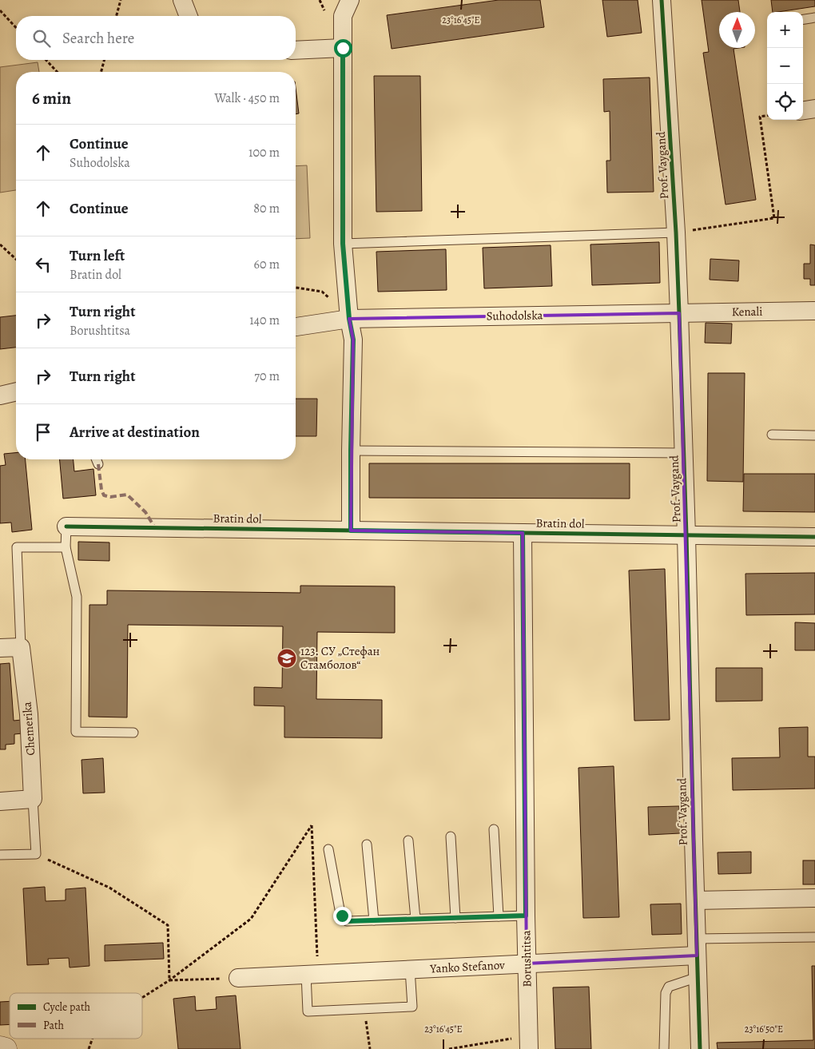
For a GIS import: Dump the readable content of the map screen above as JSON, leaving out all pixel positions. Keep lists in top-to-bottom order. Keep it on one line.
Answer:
{"streets":{"street":["Prof. Vaygand","Kenali","Suhodolska","Bratin dol","Chemerika","Borushtitsa","Yanko Stefanov"]},"crossings":[["Prof. Vaygand","Kenali"],["Prof. Vaygand","Suhodolska"],["Prof. Vaygand","Bratin dol"],["Prof. Vaygand","Yanko Stefanov"],["Kenali","Suhodolska"],["Bratin dol","Borushtitsa"],["Borushtitsa","Yanko Stefanov"]],"places":{"school or university":["123. СУ „Стефан Стамболов“"]},"legend":["Cycle path","Path"],"north":"top","page":{"map_buttons":["+","−"],"search":"Search here","heading":["6 min","Walk · 450 m"],"list":[["Continue","Suhodolska","100 m"],["Continue","80 m"],["Turn left","Bratin dol","60 m"],["Turn right","Borushtitsa","140 m"],["Turn right","70 m"],"Arrive at destination"]},"coordinates":["23°16'45\"E","23°16'50\"E"]}
